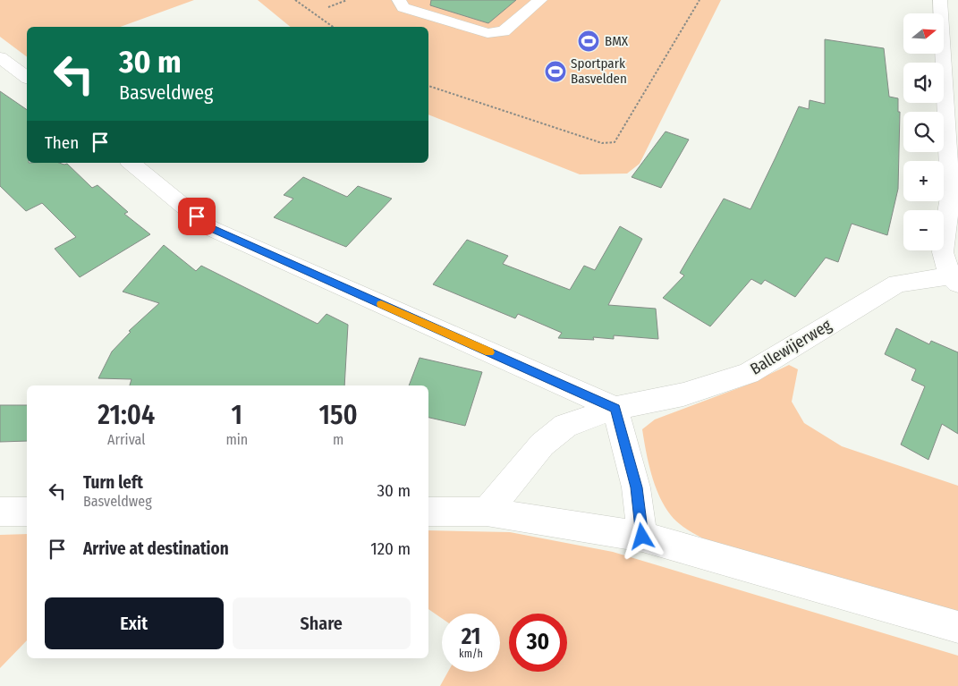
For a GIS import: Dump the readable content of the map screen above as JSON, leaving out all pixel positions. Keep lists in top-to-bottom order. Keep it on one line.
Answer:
{"streets":{"street":["Ballewijerweg"]},"places":{"sports":["BMX","Sportpark Basvelden"]},"north":"right","page":{"map_buttons":["+","−"],"turn":["30 m","Basveldweg"],"then":"Then","eta":["21:04","Arrival","1","min","150","m"],"list":[{"name":"Turn left","note":"Basveldweg","value":"30 m"},{"name":"Arrive at destination","value":"120 m"}],"buttons":["Exit","Share"],"speed":"21 km/h","limit":"30"}}
